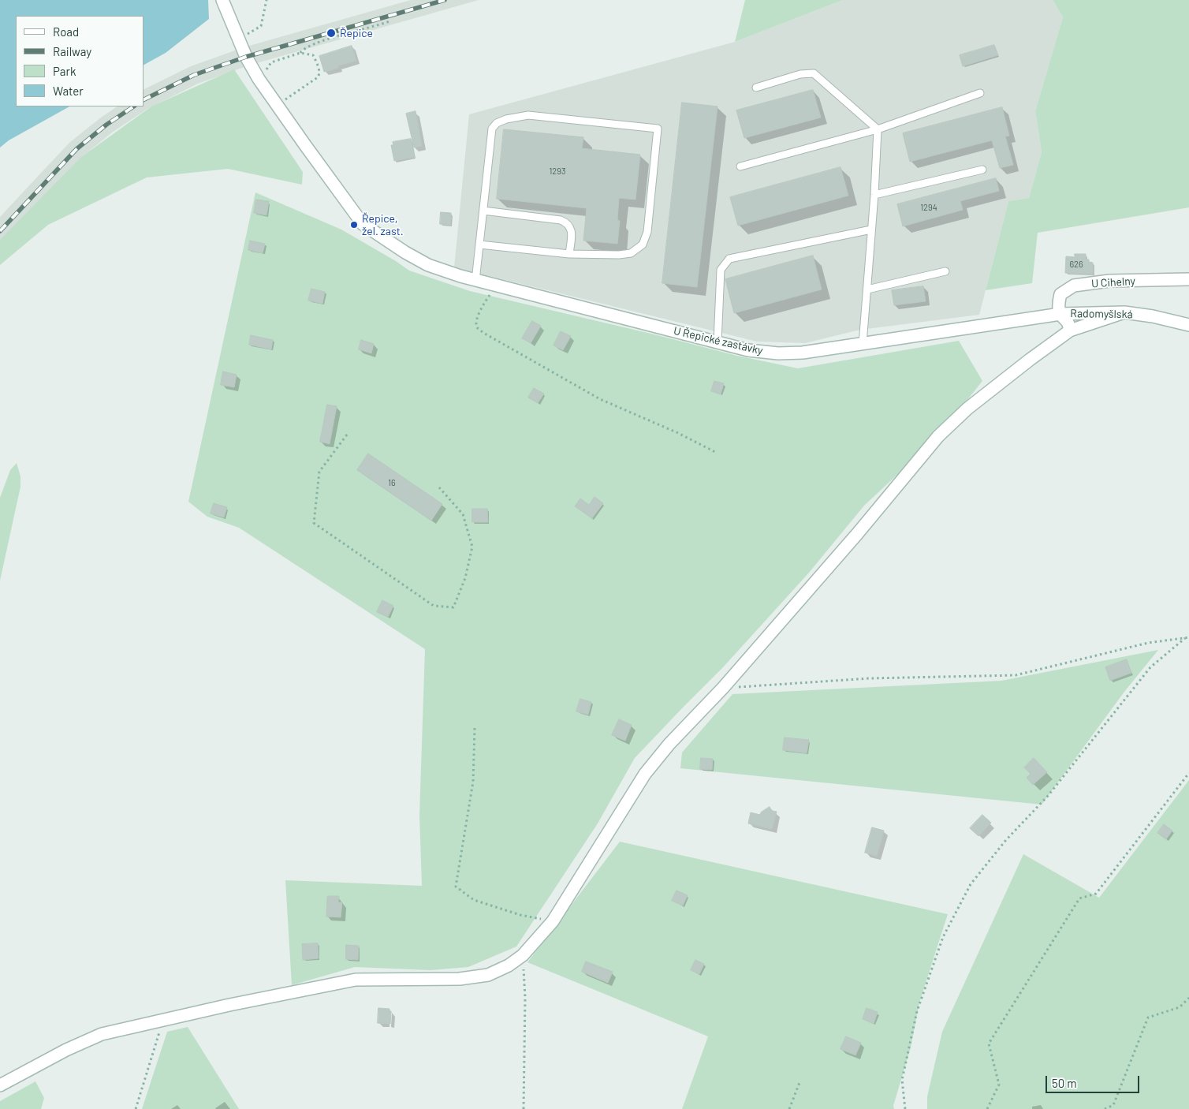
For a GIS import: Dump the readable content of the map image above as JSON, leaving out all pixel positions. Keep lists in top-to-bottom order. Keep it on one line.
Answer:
{"streets":{"street":["U Cihelny","Radomyšlská","U Řepické zastávky"]},"crossings":[["U Cihelny","Radomyšlská"],["U Cihelny","U Řepické zastávky"],["Radomyšlská","U Řepické zastávky"]],"places":["Řepice","Řepice, žel. zast."],"house_numbers":["1293","1294","626","16"],"legend":["Road","Railway","Park","Water"],"scale_bar":"50 m"}
